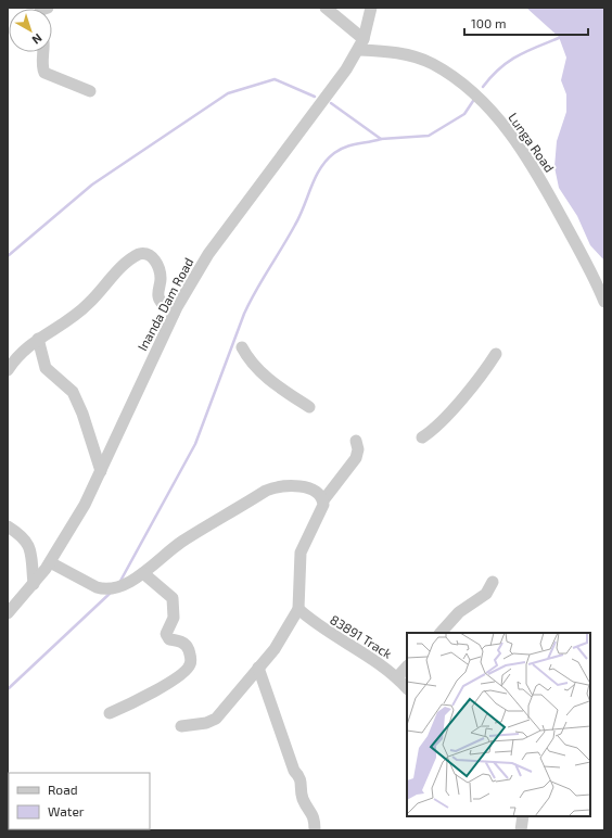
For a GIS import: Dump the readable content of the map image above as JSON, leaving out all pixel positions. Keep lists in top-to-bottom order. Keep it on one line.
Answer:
{"streets":{"street":["Lunga Road","Inanda Dam Road","83891 Track"]},"crossings":[["Lunga Road","Inanda Dam Road"]],"legend":["Road","Water"],"scale_bar":"100 m","north":"bottom right"}
